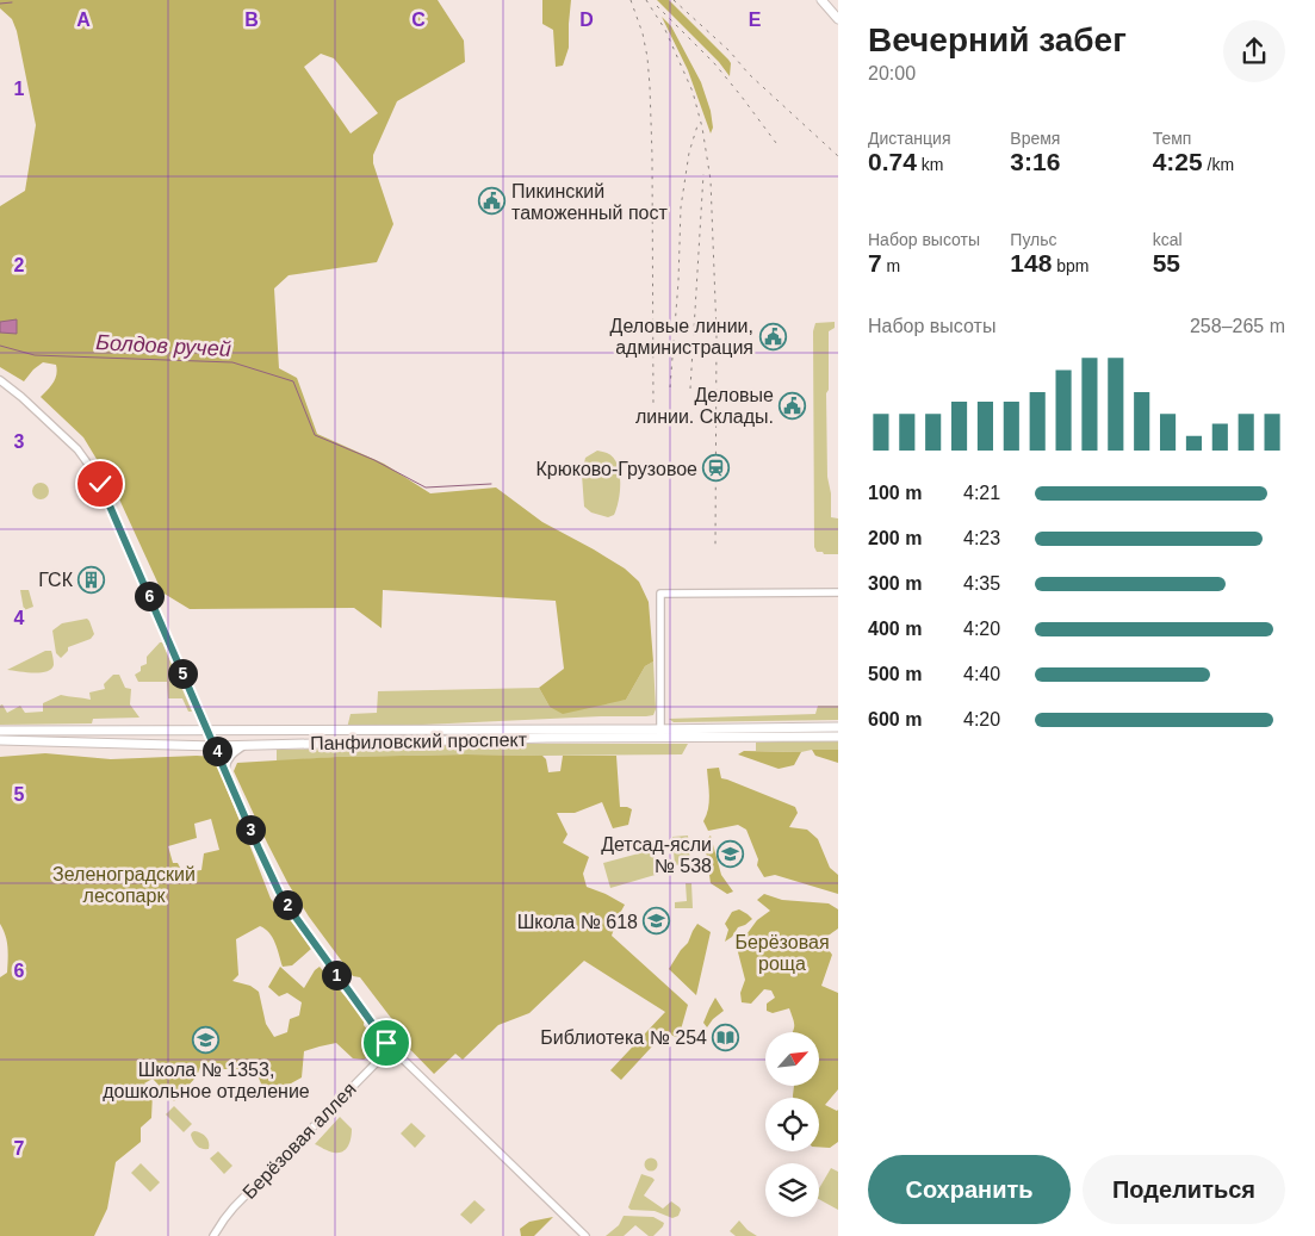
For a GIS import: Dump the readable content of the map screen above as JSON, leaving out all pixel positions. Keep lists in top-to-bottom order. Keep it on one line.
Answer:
{"streets":{"main road":["Панфиловский проспект"],"street":["Берёзовая аллея"]},"water":["Болдов ручей"],"parks":["Зеленоградский лесопарк","Берёзовая роща"],"places":{"public building":["Пикинский таможенный пост","Деловые линии, администрация","Деловые линии. Склады."],"station":["Крюково-Грузовое"],"building":["ГСК"],"school or university":["Детсад-ясли № 538","Школа № 618","Школа № 1353, дошкольное отделение"],"library":["Библиотека № 254"]},"north":"top right","page":{"heading":["Вечерний забег","20:00"],"stats":[["Дистанция","0.74 km"],["Время","3:16"],["Темп","4:25 /km"],["Набор высоты","7 m"],["Пульс","148 bpm"],["kcal","55"]],"chart":["Набор высоты","258–265 m"],"list":[{"name":"100 m","note":"4:21"},{"name":"200 m","note":"4:23"},{"name":"300 m","note":"4:35"},{"name":"400 m","note":"4:20"},{"name":"500 m","note":"4:40"},{"name":"600 m","note":"4:20"}],"pins":["6","5","4","3","2","1"],"buttons":["Сохранить","Поделиться"]},"grid":{"columns":["A","B","C","D","E"],"rows":["1","2","3","4","5","6","7"]}}
